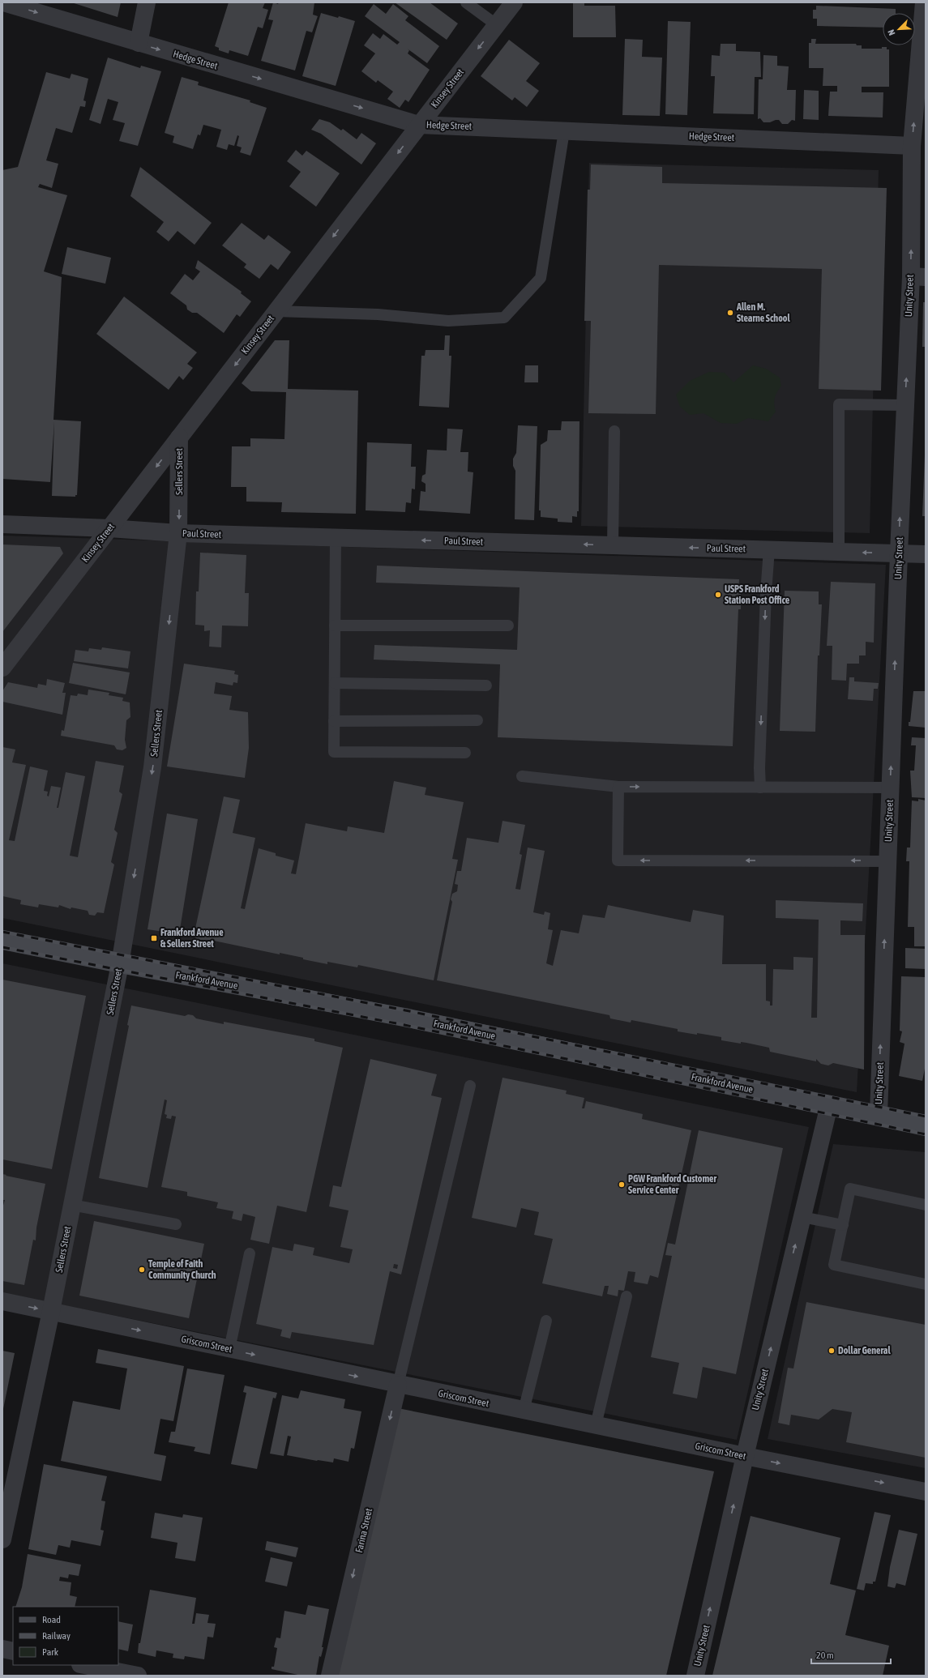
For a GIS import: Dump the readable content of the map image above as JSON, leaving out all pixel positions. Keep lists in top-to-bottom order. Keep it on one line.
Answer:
{"streets":{"main road":["Frankford Avenue"],"street":["Hedge Street","Kinsey Street","Unity Street","Sellers Street","Paul Street","Griscom Street","Farina Street"]},"crossings":[["Hedge Street","Kinsey Street"],["Hedge Street","Unity Street"],["Kinsey Street","Sellers Street"],["Kinsey Street","Paul Street"],["Unity Street","Paul Street"],["Unity Street","Frankford Avenue"],["Unity Street","Griscom Street"],["Sellers Street","Paul Street"],["Sellers Street","Frankford Avenue"],["Sellers Street","Griscom Street"],["Griscom Street","Farina Street"]],"one_way":["Hedge Street","Kinsey Street","Unity Street","Sellers Street","Paul Street","Griscom Street","Farina Street"],"places":{"other":["Allen M. Stearne School","USPS Frankford Station Post Office","PGW Frankford Customer Service Center","Temple of Faith Community Church","Dollar General"],"transit":["Frankford Avenue & Sellers Street"]},"legend":["Road","Railway","Park"],"scale_bar":"20 m","north":"bottom left"}
